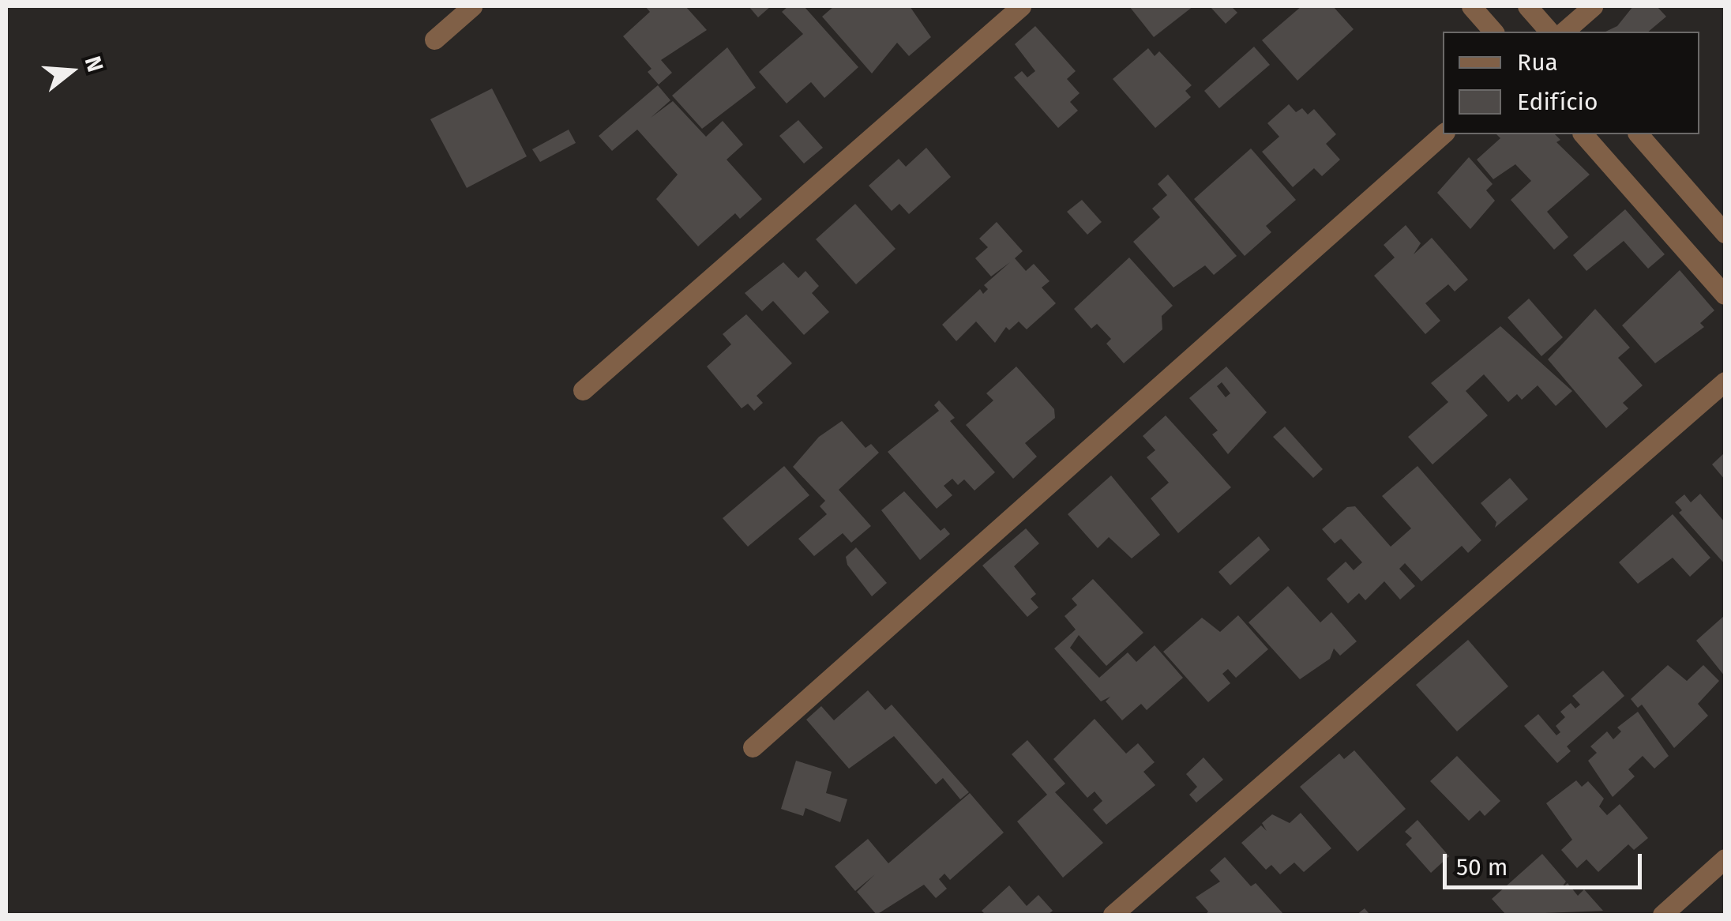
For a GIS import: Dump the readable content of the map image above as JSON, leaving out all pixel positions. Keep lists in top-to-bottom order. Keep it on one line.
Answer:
{"legend":["Rua","Edifício"],"scale_bar":"50 m","north":"right"}
